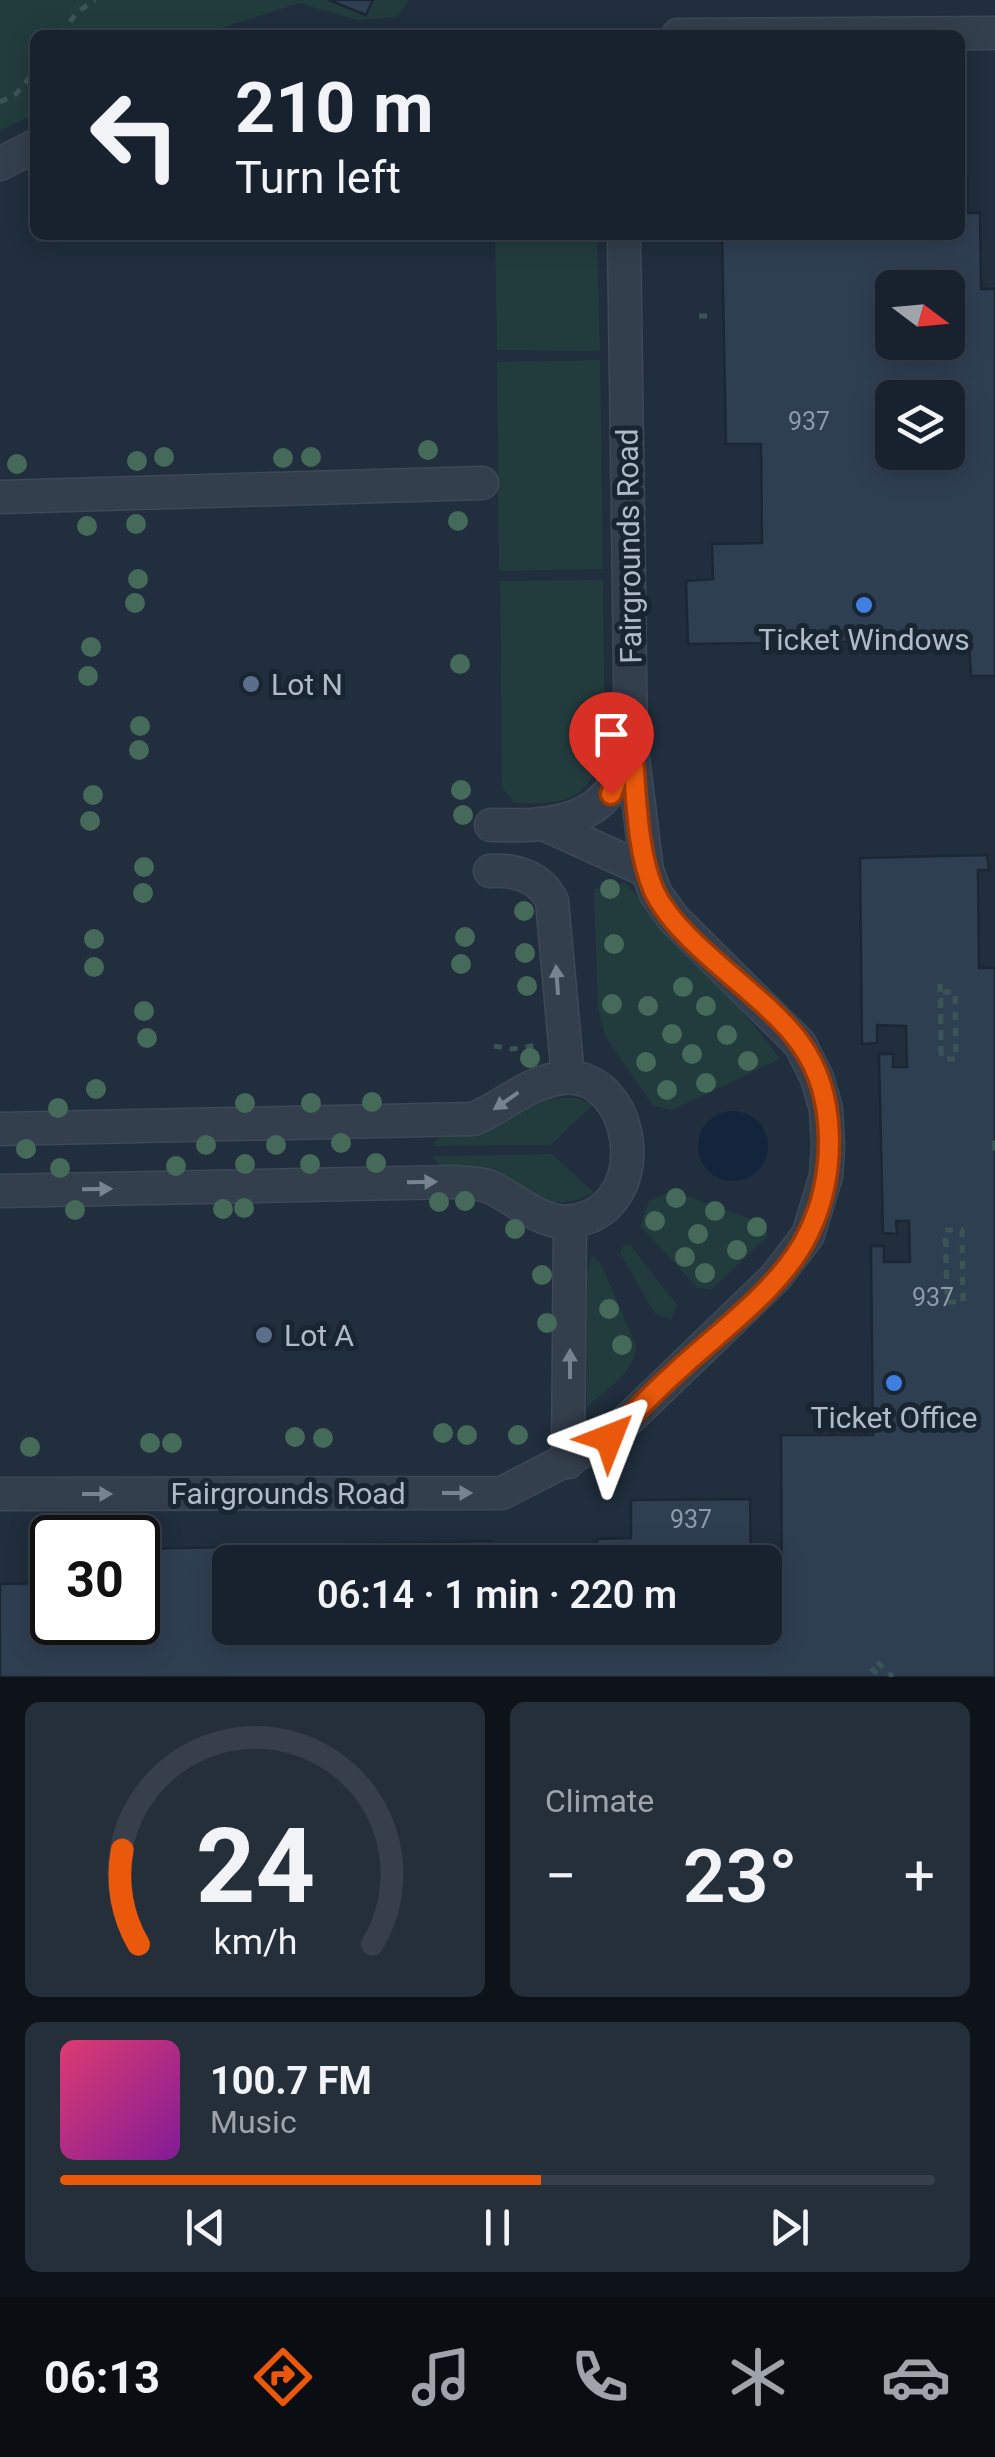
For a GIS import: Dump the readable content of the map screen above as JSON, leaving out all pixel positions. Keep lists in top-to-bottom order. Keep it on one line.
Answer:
{"streets":{"street":["Fairgrounds Road"]},"places":["Ticket Windows","Lot N","Lot A","Ticket Office"],"house_numbers":["937","937","937"],"north":"right","page":{"turn":["210 m","Turn left"],"limit":"30","trip":"06:14 · 1 min · 220 m","tile":"Climate","heat":["−","23°","+"],"song":["100.7 FM","Music"],"tabs":"06:13","gauge":["24","km/h"]}}
